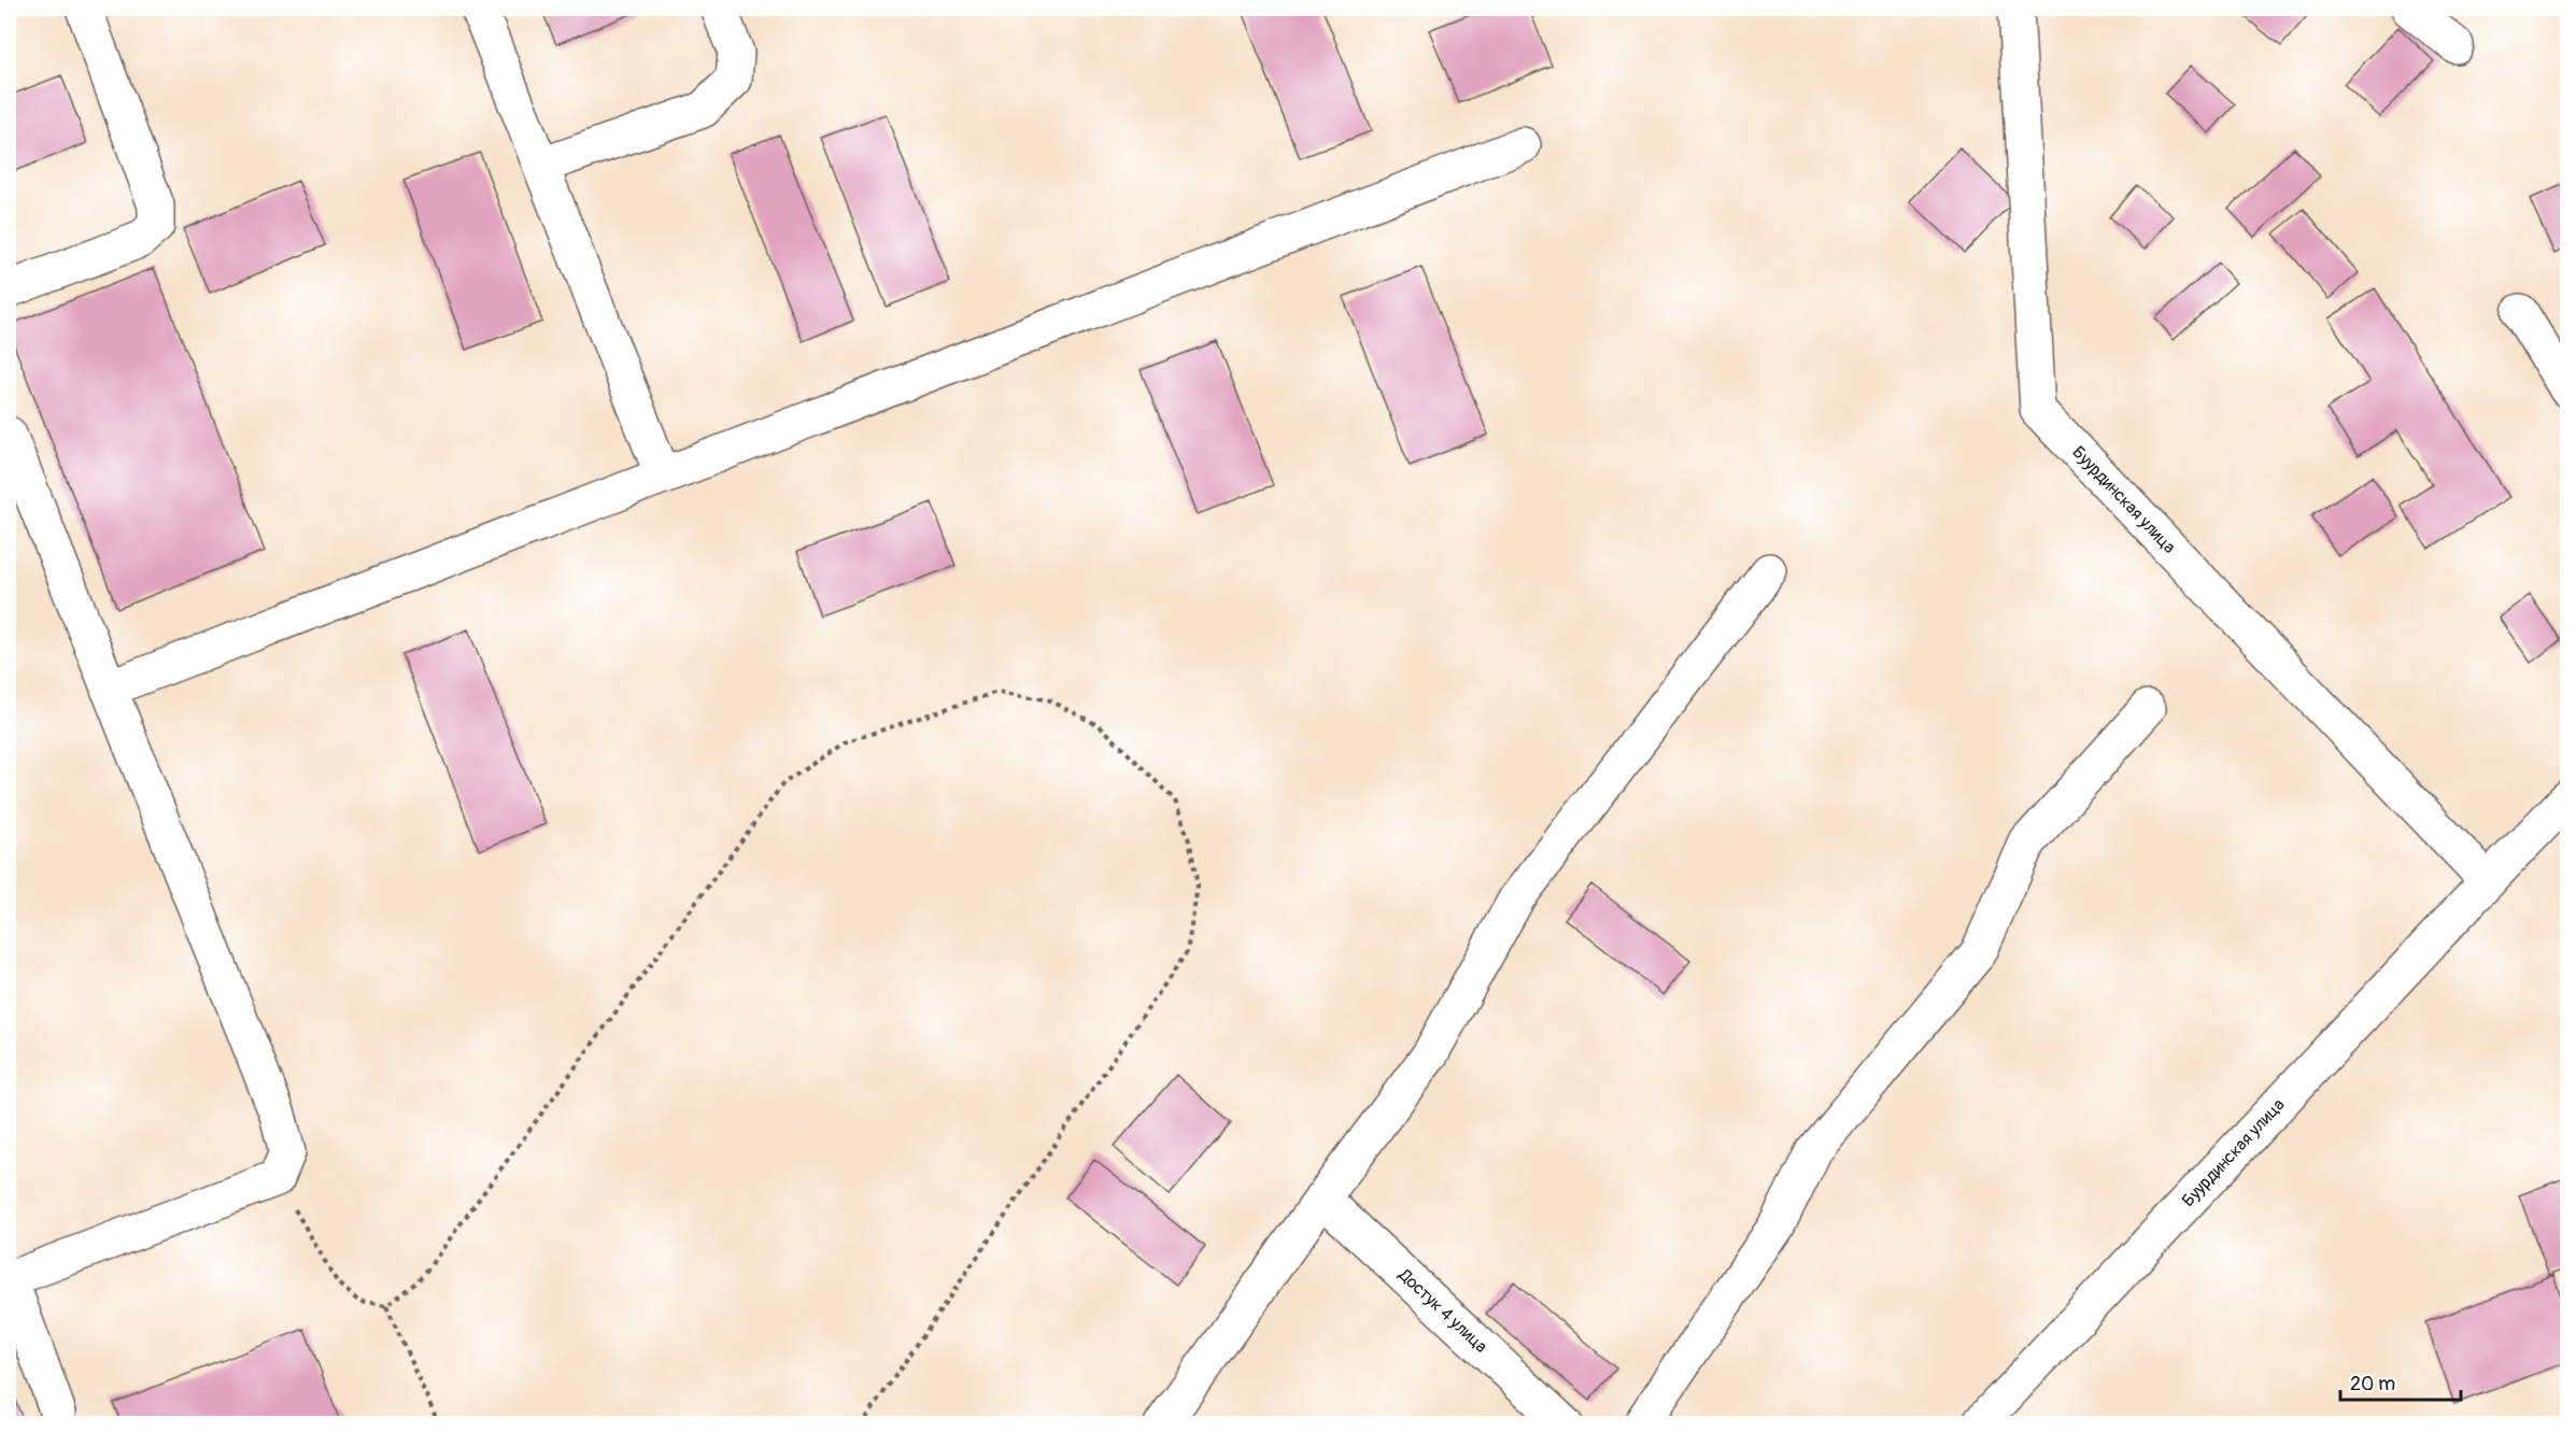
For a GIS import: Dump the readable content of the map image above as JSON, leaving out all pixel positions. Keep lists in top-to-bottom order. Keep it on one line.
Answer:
{"streets":{"street":["Буурдинская улица","Достук 4 улица"]},"scale_bar":"20 m"}
